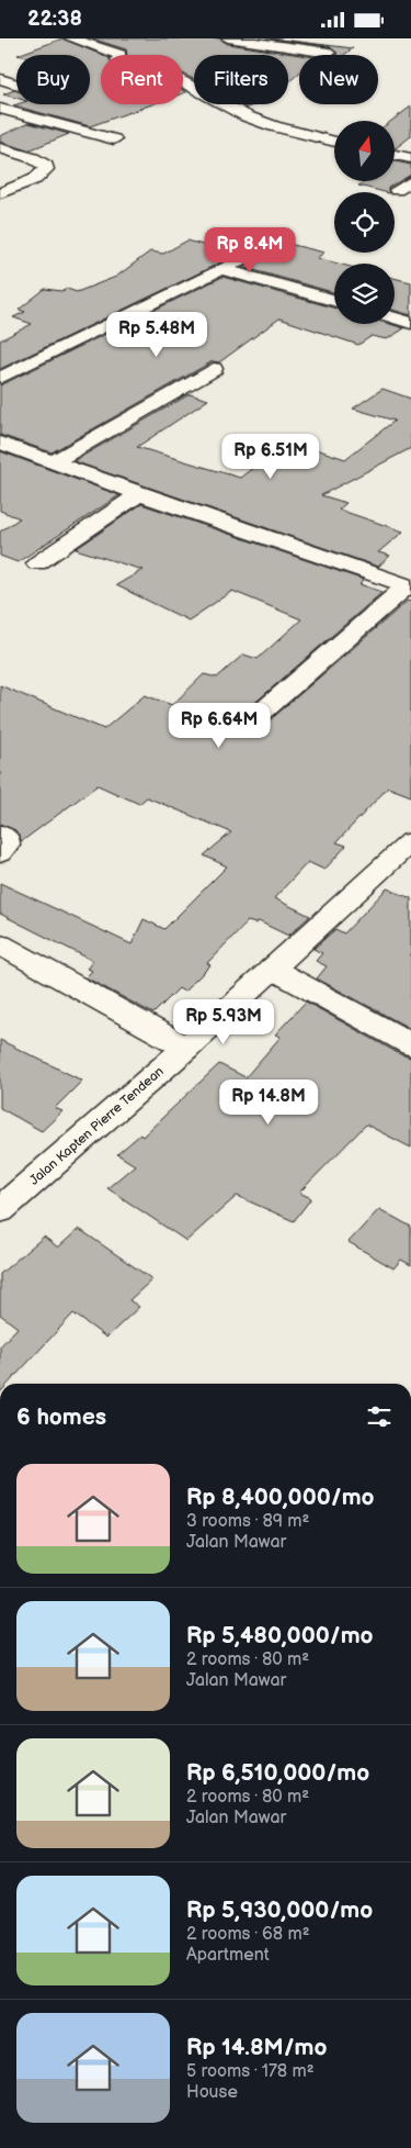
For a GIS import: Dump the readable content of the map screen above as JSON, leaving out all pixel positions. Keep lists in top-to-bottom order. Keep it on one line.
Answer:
{"streets":{"street":["Jalan Kapten Pierre Tendean"]},"north":"top","page":{"status":"22:38","chip":["Buy","Rent","Filters","New"],"price":["Rp 8.4M","Rp 5.48M","Rp 6.51M","Rp 6.64M","Rp 5.93M","Rp 14.8M"],"heading":"6 homes","list":[{"name":"Rp 8,400,000/mo","note":"3 rooms · 89 m² · Jalan Mawar"},{"name":"Rp 5,480,000/mo","note":"2 rooms · 80 m² · Jalan Mawar"},{"name":"Rp 6,510,000/mo","note":"2 rooms · 80 m² · Jalan Mawar"},{"name":"Rp 5,930,000/mo","note":"2 rooms · 68 m² · Apartment"},{"name":"Rp 14.8M/mo","note":"5 rooms · 178 m² · House"}]}}
